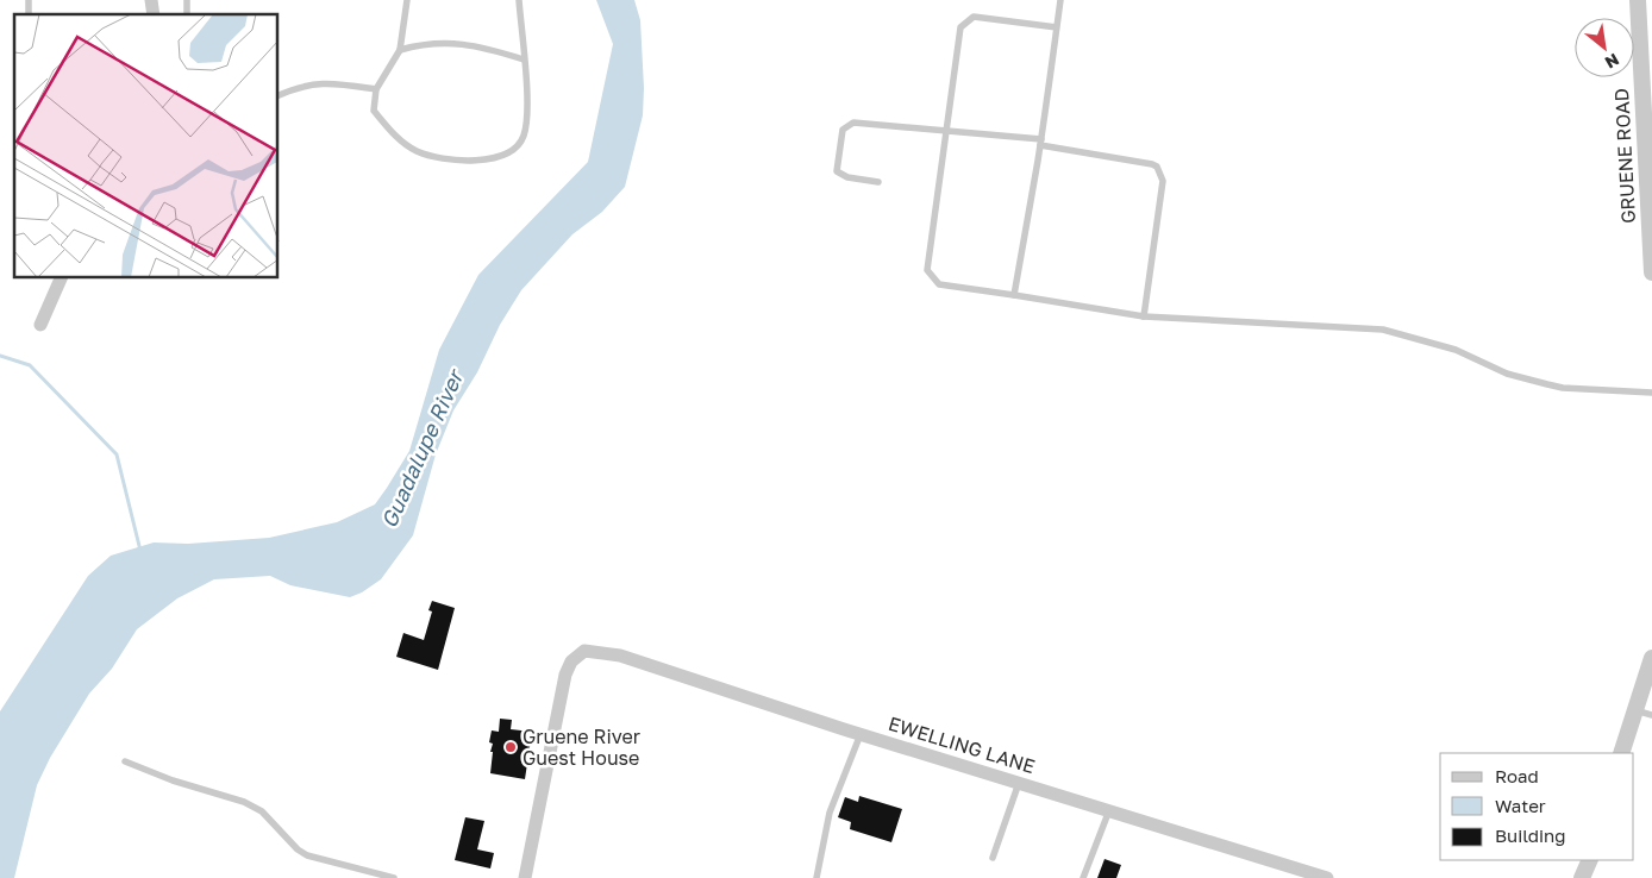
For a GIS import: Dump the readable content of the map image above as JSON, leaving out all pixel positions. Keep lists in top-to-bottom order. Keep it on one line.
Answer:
{"streets":{"street":["GRUENE ROAD","EWELLING LANE"]},"water":["Guadalupe River"],"places":["Gruene River Guest House"],"legend":["Road","Water","Building"],"north":"bottom right"}
